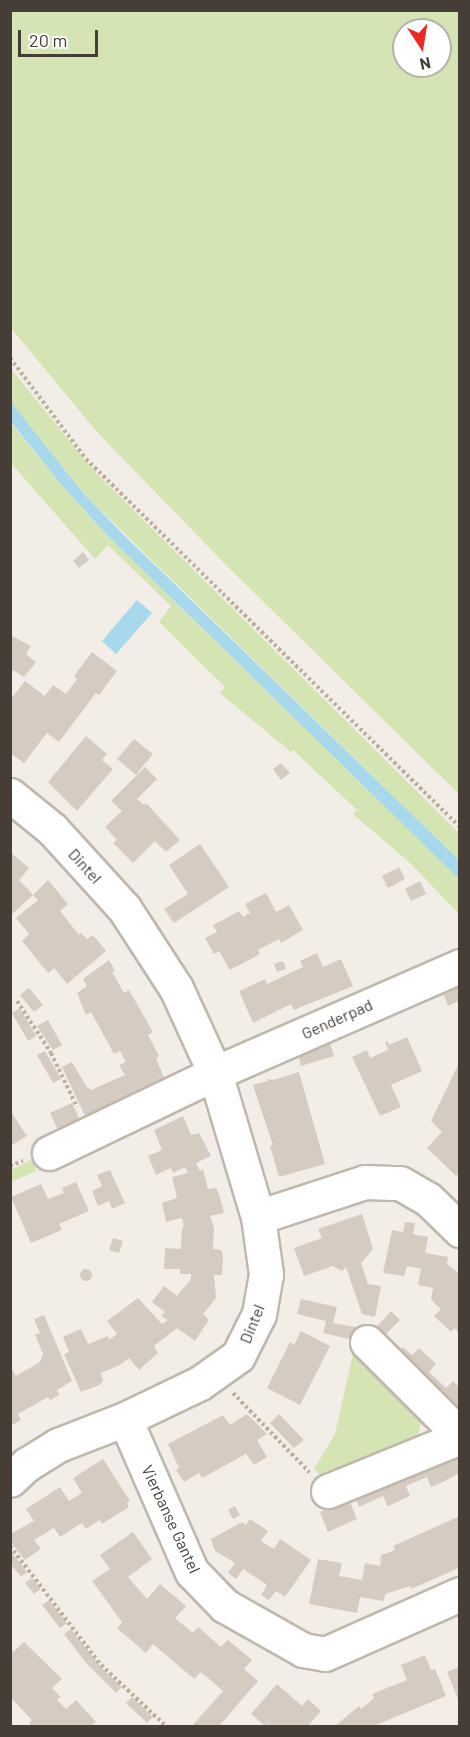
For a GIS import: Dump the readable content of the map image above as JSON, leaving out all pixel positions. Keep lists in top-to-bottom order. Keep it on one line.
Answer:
{"streets":{"street":["Dintel","Genderpad","Vierbanse Gantel"]},"crossings":[["Dintel","Genderpad"],["Dintel","Vierbanse Gantel"]],"scale_bar":"20 m","north":"bottom"}
